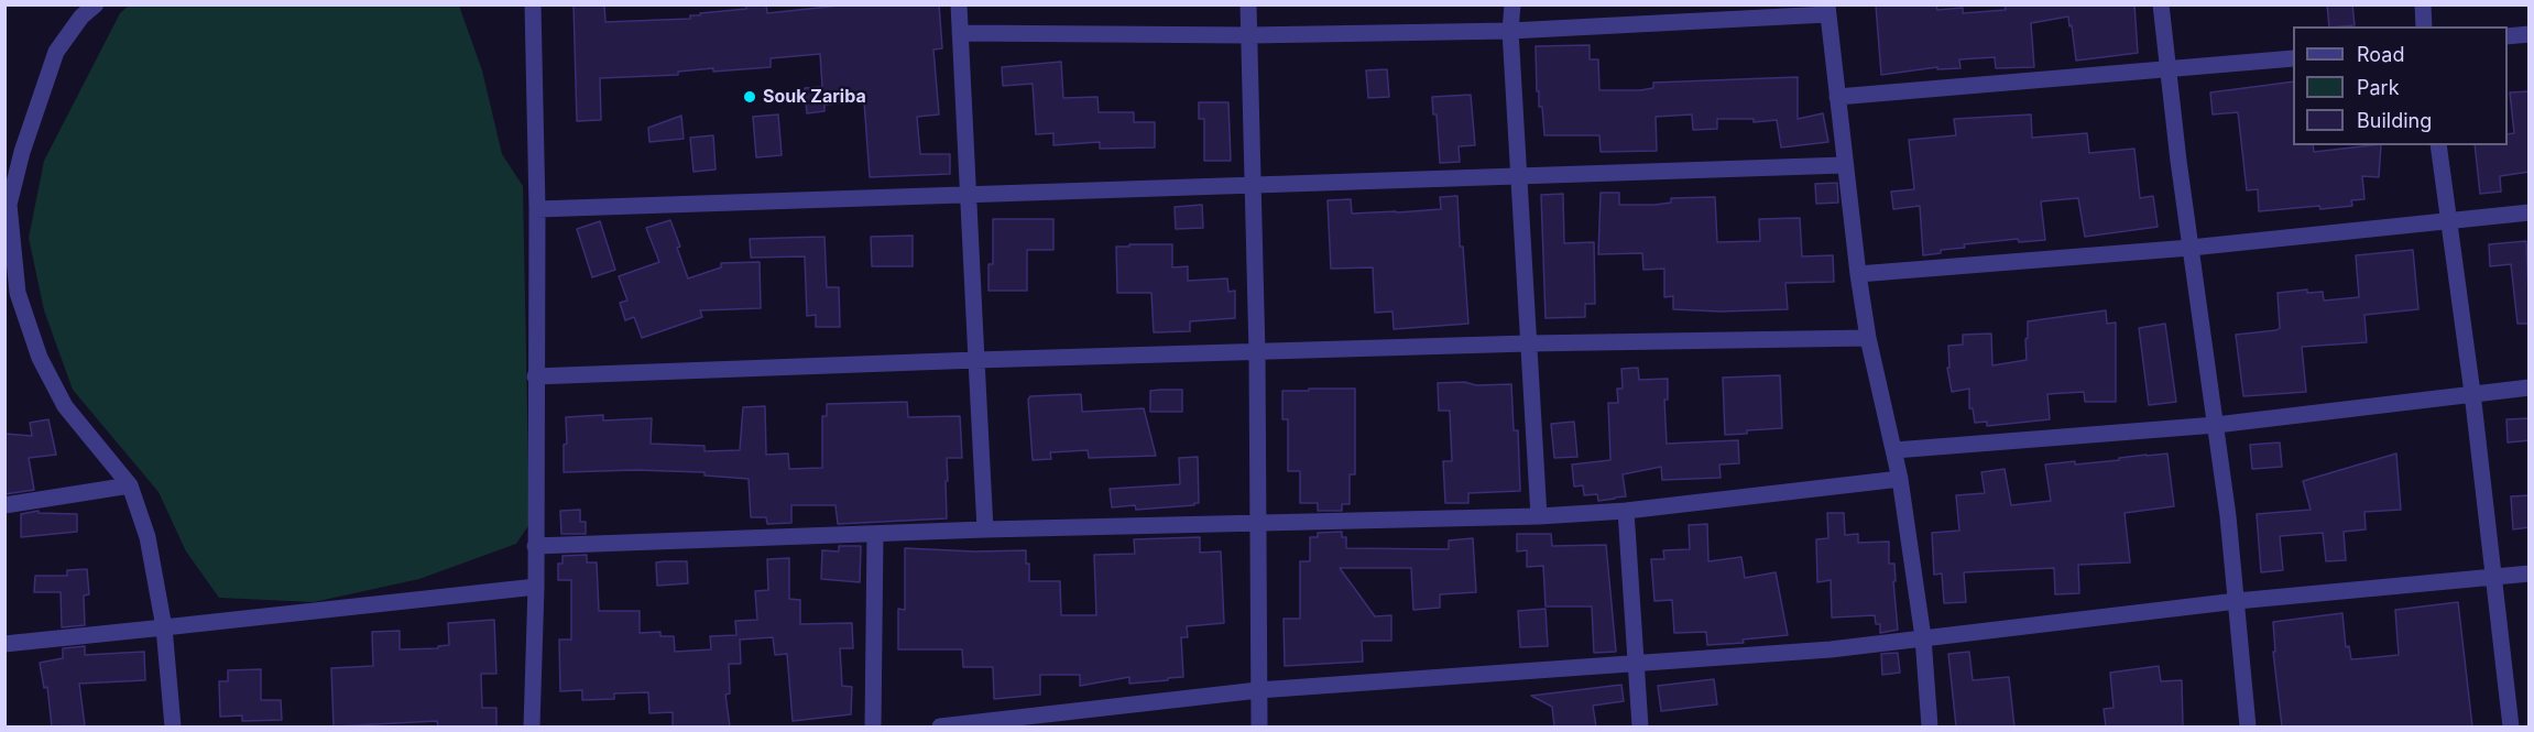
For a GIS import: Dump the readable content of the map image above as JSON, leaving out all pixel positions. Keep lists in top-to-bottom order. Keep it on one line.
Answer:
{"places":["Souk Zariba"],"legend":["Road","Park","Building"]}
